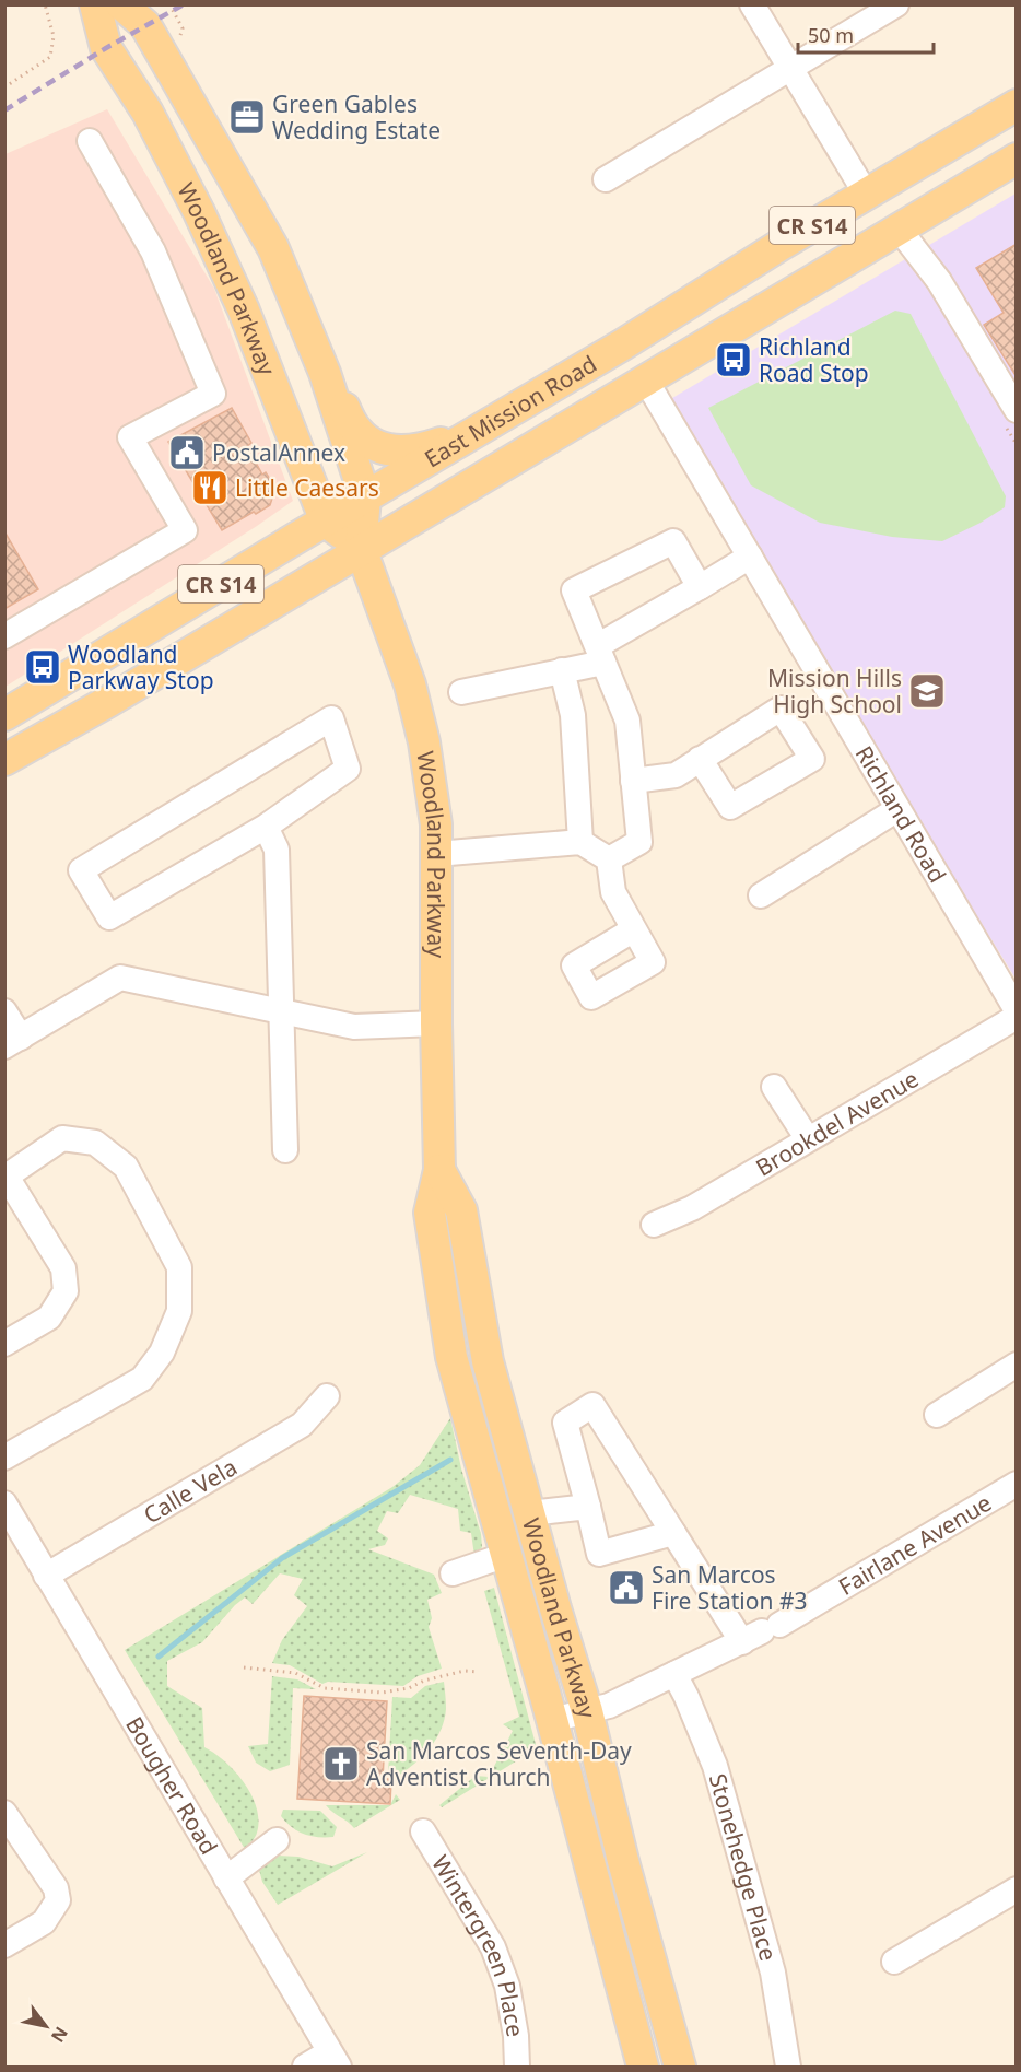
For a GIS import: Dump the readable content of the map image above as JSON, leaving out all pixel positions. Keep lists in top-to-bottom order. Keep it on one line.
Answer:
{"streets":{"main road":["CR S14","Woodland Parkway","East Mission Road"],"street":["Richland Road","Brookdel Avenue","Calle Vela","Fairlane Avenue","Bougher Road","Stonehedge Place","Wintergreen Place"]},"crossings":[["Woodland Parkway","East Mission Road"],["Woodland Parkway","Fairlane Avenue"],["East Mission Road","Richland Road"],["Calle Vela","Bougher Road"],["Fairlane Avenue","Stonehedge Place"]],"places":{"office":["Green Gables Wedding Estate"],"bus stop":["Richland Road Stop","Woodland Parkway Stop"],"public building":["PostalAnnex","San Marcos Fire Station #3"],"restaurant":["Little Caesars"],"school or university":["Mission Hills High School"],"church":["San Marcos Seventh-Day Adventist Church"]},"scale_bar":"50 m","north":"bottom right"}
